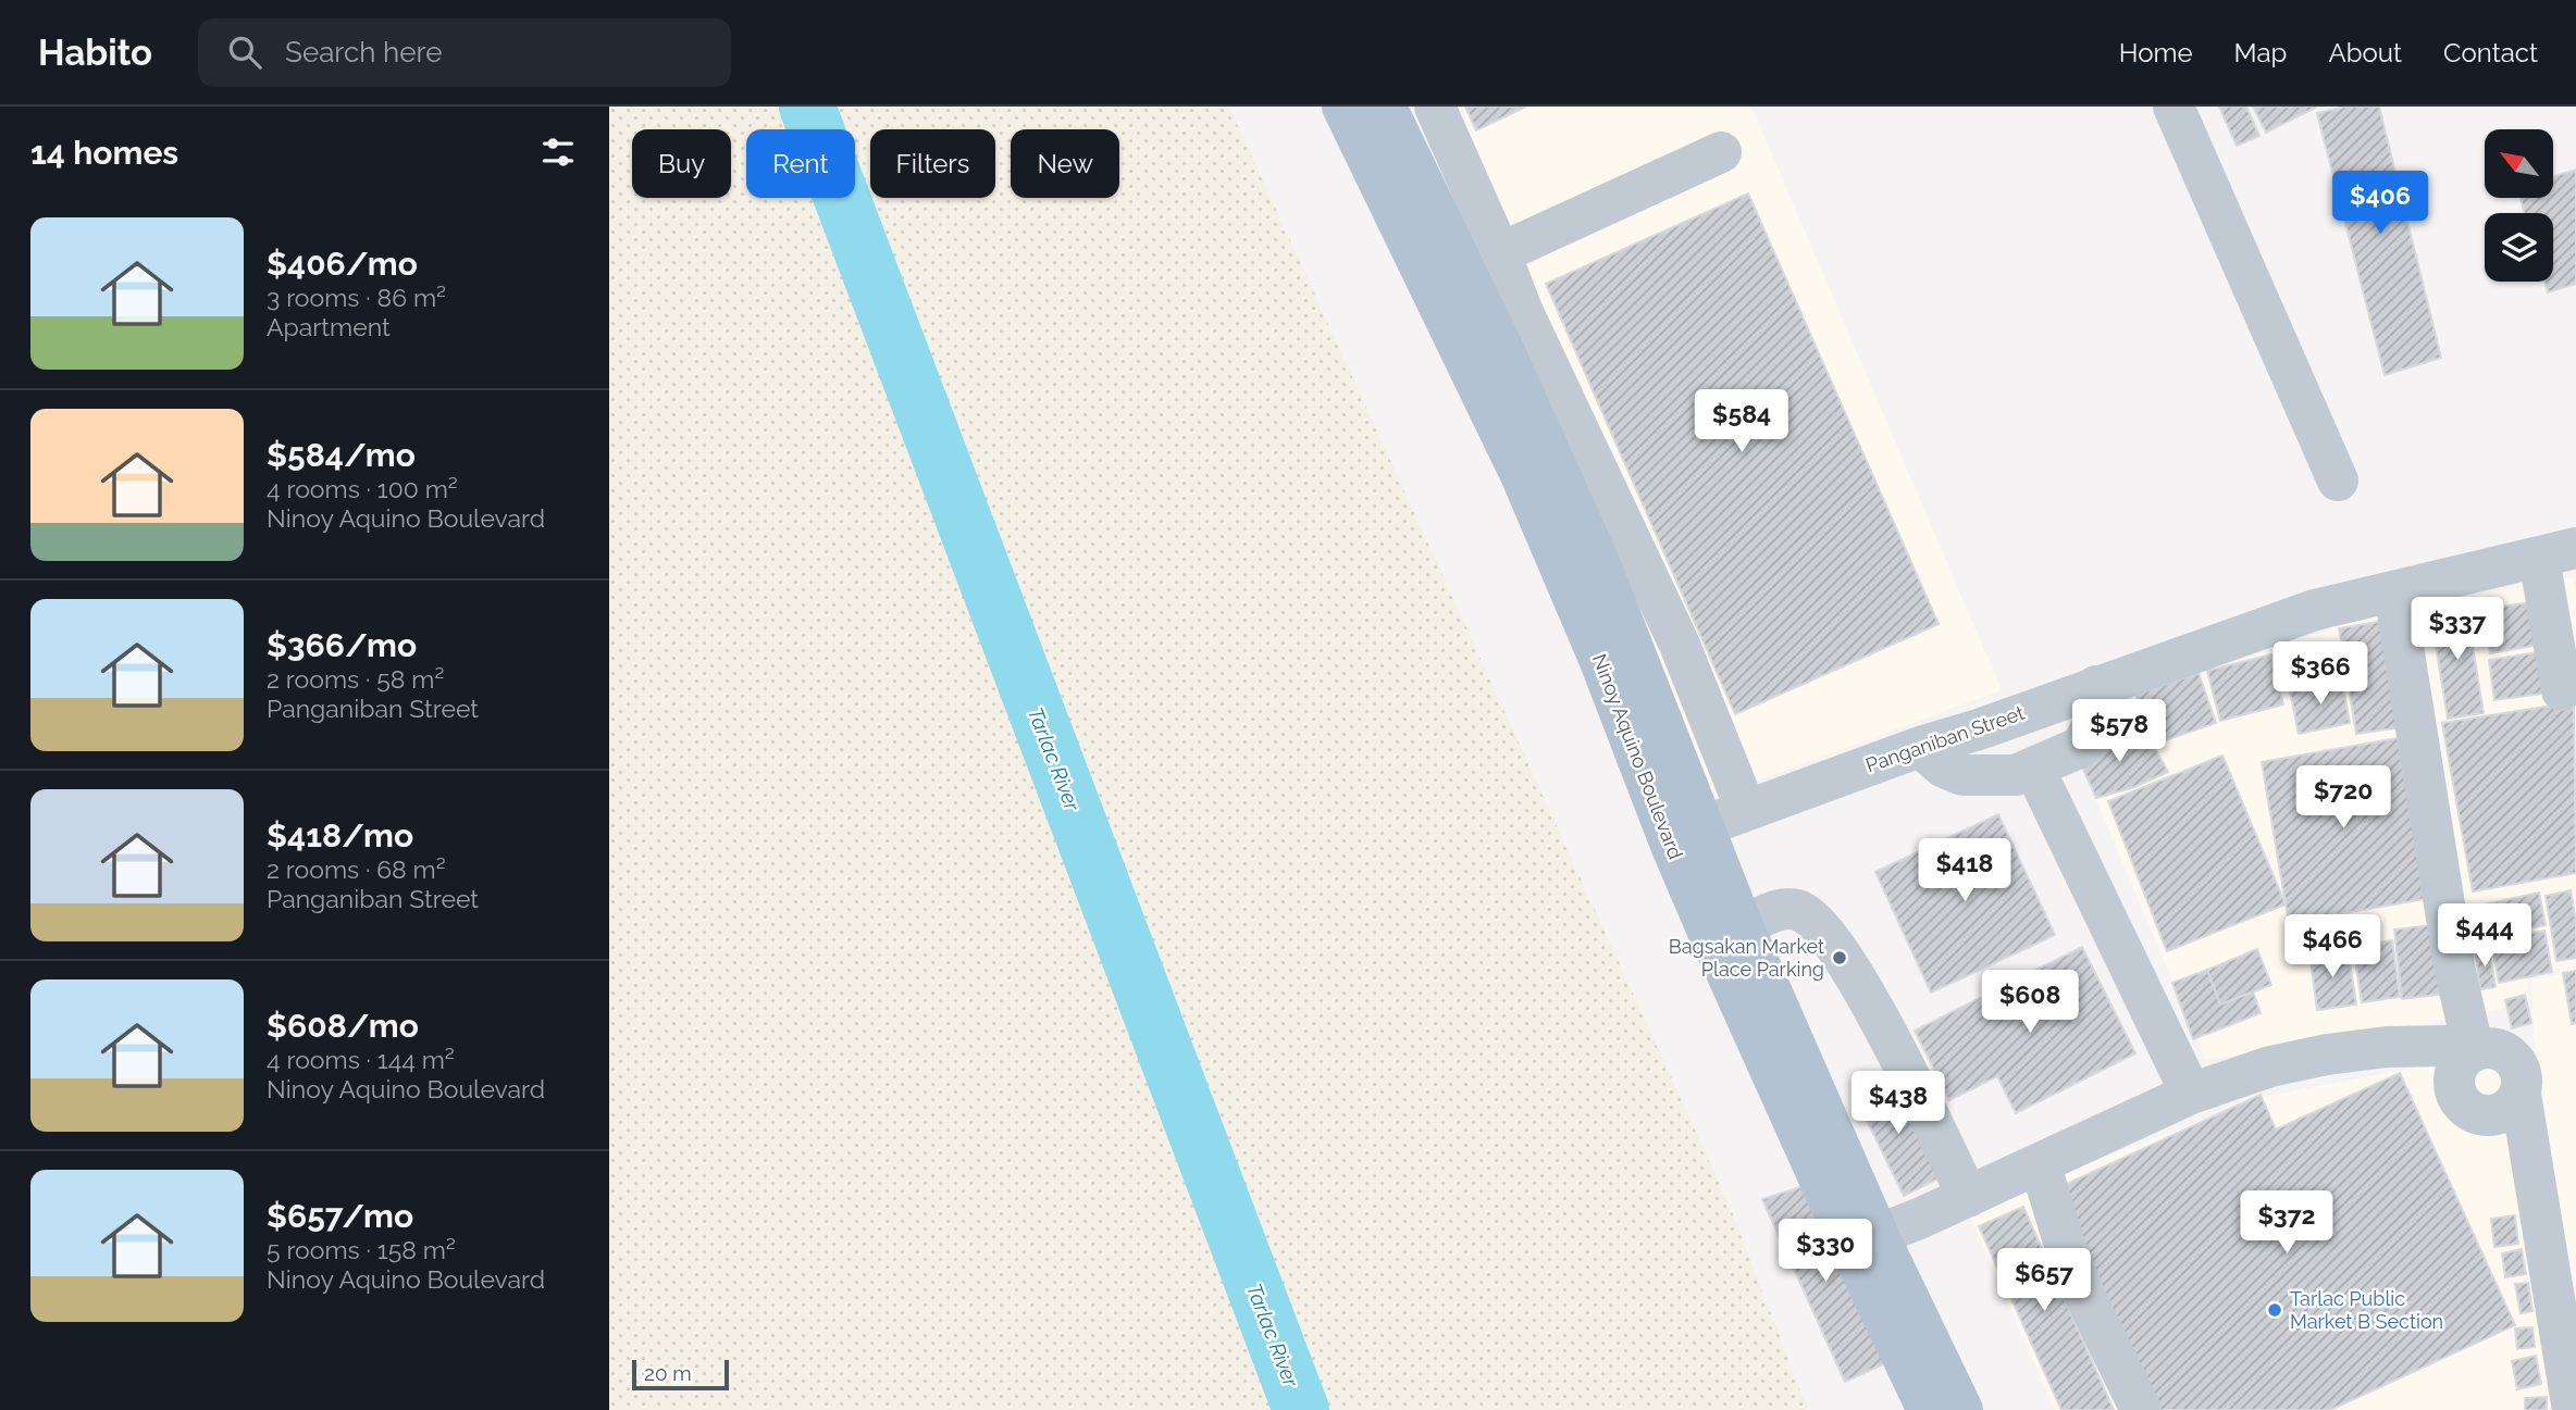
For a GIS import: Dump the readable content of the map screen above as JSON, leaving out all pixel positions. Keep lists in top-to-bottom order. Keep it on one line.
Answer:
{"streets":{"main road":["Ninoy Aquino Boulevard"],"street":["Panganiban Street"]},"crossings":[["Panganiban Street","Ninoy Aquino Boulevard"]],"water":["Tarlac River"],"places":["Bagsakan Market Place Parking","Tarlac Public Market B Section"],"scale_bar":"20 m","north":"top left","page":{"header":"Habito","search":"Search here","nav":["Home","Map","About","Contact"],"heading":"14 homes","chip":["Buy","Rent","Filters","New"],"price":["$406","$584","$337","$366","$578","$720","$418","$444","$466","$608","$438","$372","$330","$657"],"list":[{"name":"$406/mo","note":"3 rooms · 86 m² · Apartment"},{"name":"$584/mo","note":"4 rooms · 100 m² · Ninoy Aquino Boulevard"},{"name":"$366/mo","note":"2 rooms · 58 m² · Panganiban Street"},{"name":"$418/mo","note":"2 rooms · 68 m² · Panganiban Street"},{"name":"$608/mo","note":"4 rooms · 144 m² · Ninoy Aquino Boulevard"},{"name":"$657/mo","note":"5 rooms · 158 m² · Ninoy Aquino Boulevard"}],"scale":"20 m"}}
